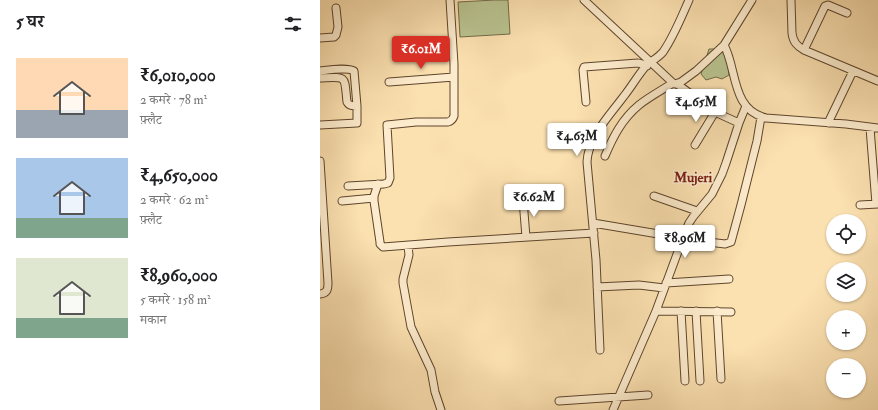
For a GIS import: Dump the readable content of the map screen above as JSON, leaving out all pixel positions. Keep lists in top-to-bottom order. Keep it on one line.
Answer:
{"districts":["Mujeri"],"page":{"heading":"5 घर","price":["₹6.01M","₹4.65M","₹4.63M","₹6.62M","₹8.96M"],"list":[{"name":"₹6,010,000","note":"2 कमरे · 78 m² · फ़्लैट"},{"name":"₹4,650,000","note":"2 कमरे · 62 m² · फ़्लैट"},{"name":"₹8,960,000","note":"5 कमरे · 158 m² · मकान"}],"map_buttons":["+","−"]}}
